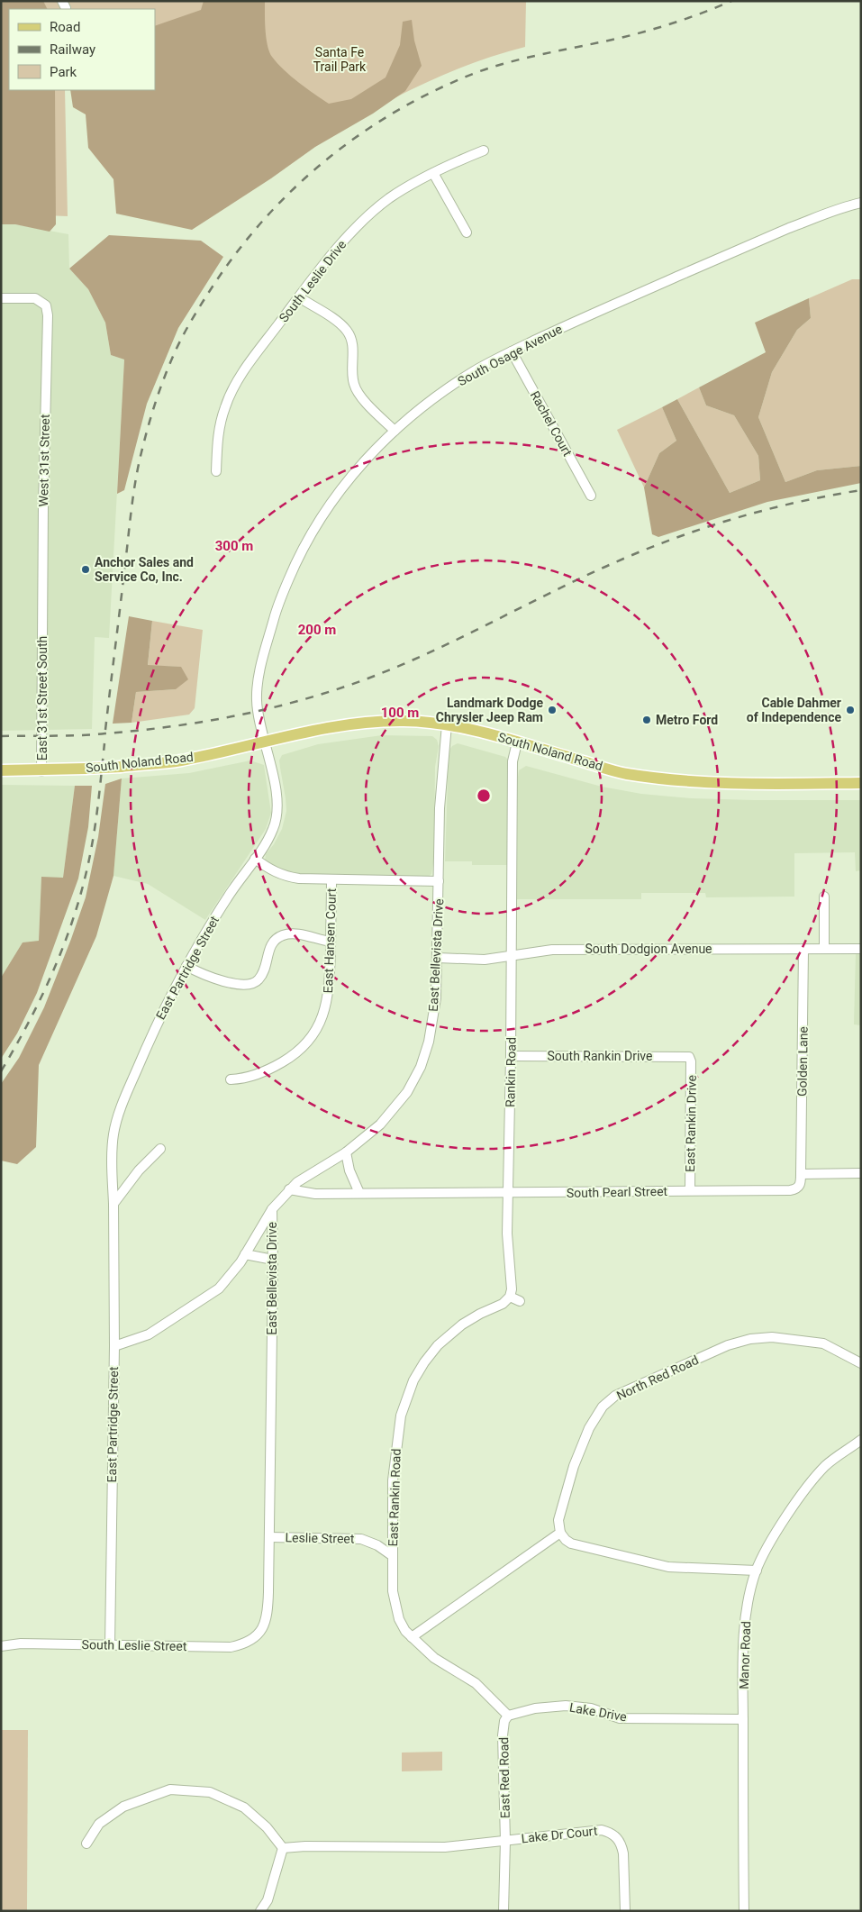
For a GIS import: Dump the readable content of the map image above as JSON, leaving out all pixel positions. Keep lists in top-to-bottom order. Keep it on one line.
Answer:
{"streets":{"main road":["South Noland Road"],"street":["South Leslie Drive","South Osage Avenue","Rachel Court","West 31st Street","East 31st Street South","East Hansen Court","South Dodgion Avenue","East Bellevista Drive","East Partridge Street","South Rankin Drive","Golden Lane","Rankin Road","East Rankin Drive","South Pearl Street","North Red Road","East Rankin Road","Leslie Street","South Leslie Street","Manor Road","Lake Drive","East Red Road","Lake Dr Court"]},"crossings":[["South Osage Avenue","Rachel Court"],["South Osage Avenue","South Noland Road"],["South Osage Avenue","East Partridge Street"],["West 31st Street","East 31st Street South"],["East 31st Street South","South Noland Road"],["South Noland Road","East Bellevista Drive"],["South Noland Road","East Partridge Street"],["South Noland Road","Rankin Road"],["South Dodgion Avenue","East Bellevista Drive"],["South Dodgion Avenue","Golden Lane"],["South Dodgion Avenue","Rankin Road"],["East Bellevista Drive","South Pearl Street"],["East Bellevista Drive","Leslie Street"],["East Bellevista Drive","South Leslie Street"],["East Partridge Street","South Leslie Street"],["South Rankin Drive","Rankin Road"],["South Rankin Drive","East Rankin Drive"],["Golden Lane","South Pearl Street"],["Rankin Road","South Pearl Street"],["Rankin Road","East Rankin Road"],["East Rankin Drive","South Pearl Street"],["East Rankin Road","Leslie Street"],["Manor Road","Lake Drive"],["Lake Drive","East Red Road"],["East Red Road","Lake Dr Court"]],"parks":["Santa Fe Trail Park"],"places":["Anchor Sales and Service Co, Inc.","Landmark Dodge Chrysler Jeep Ram","Cable Dahmer of Independence","Metro Ford"],"legend":["Road","Railway","Park"],"rings":["300 m","200 m","100 m"]}
